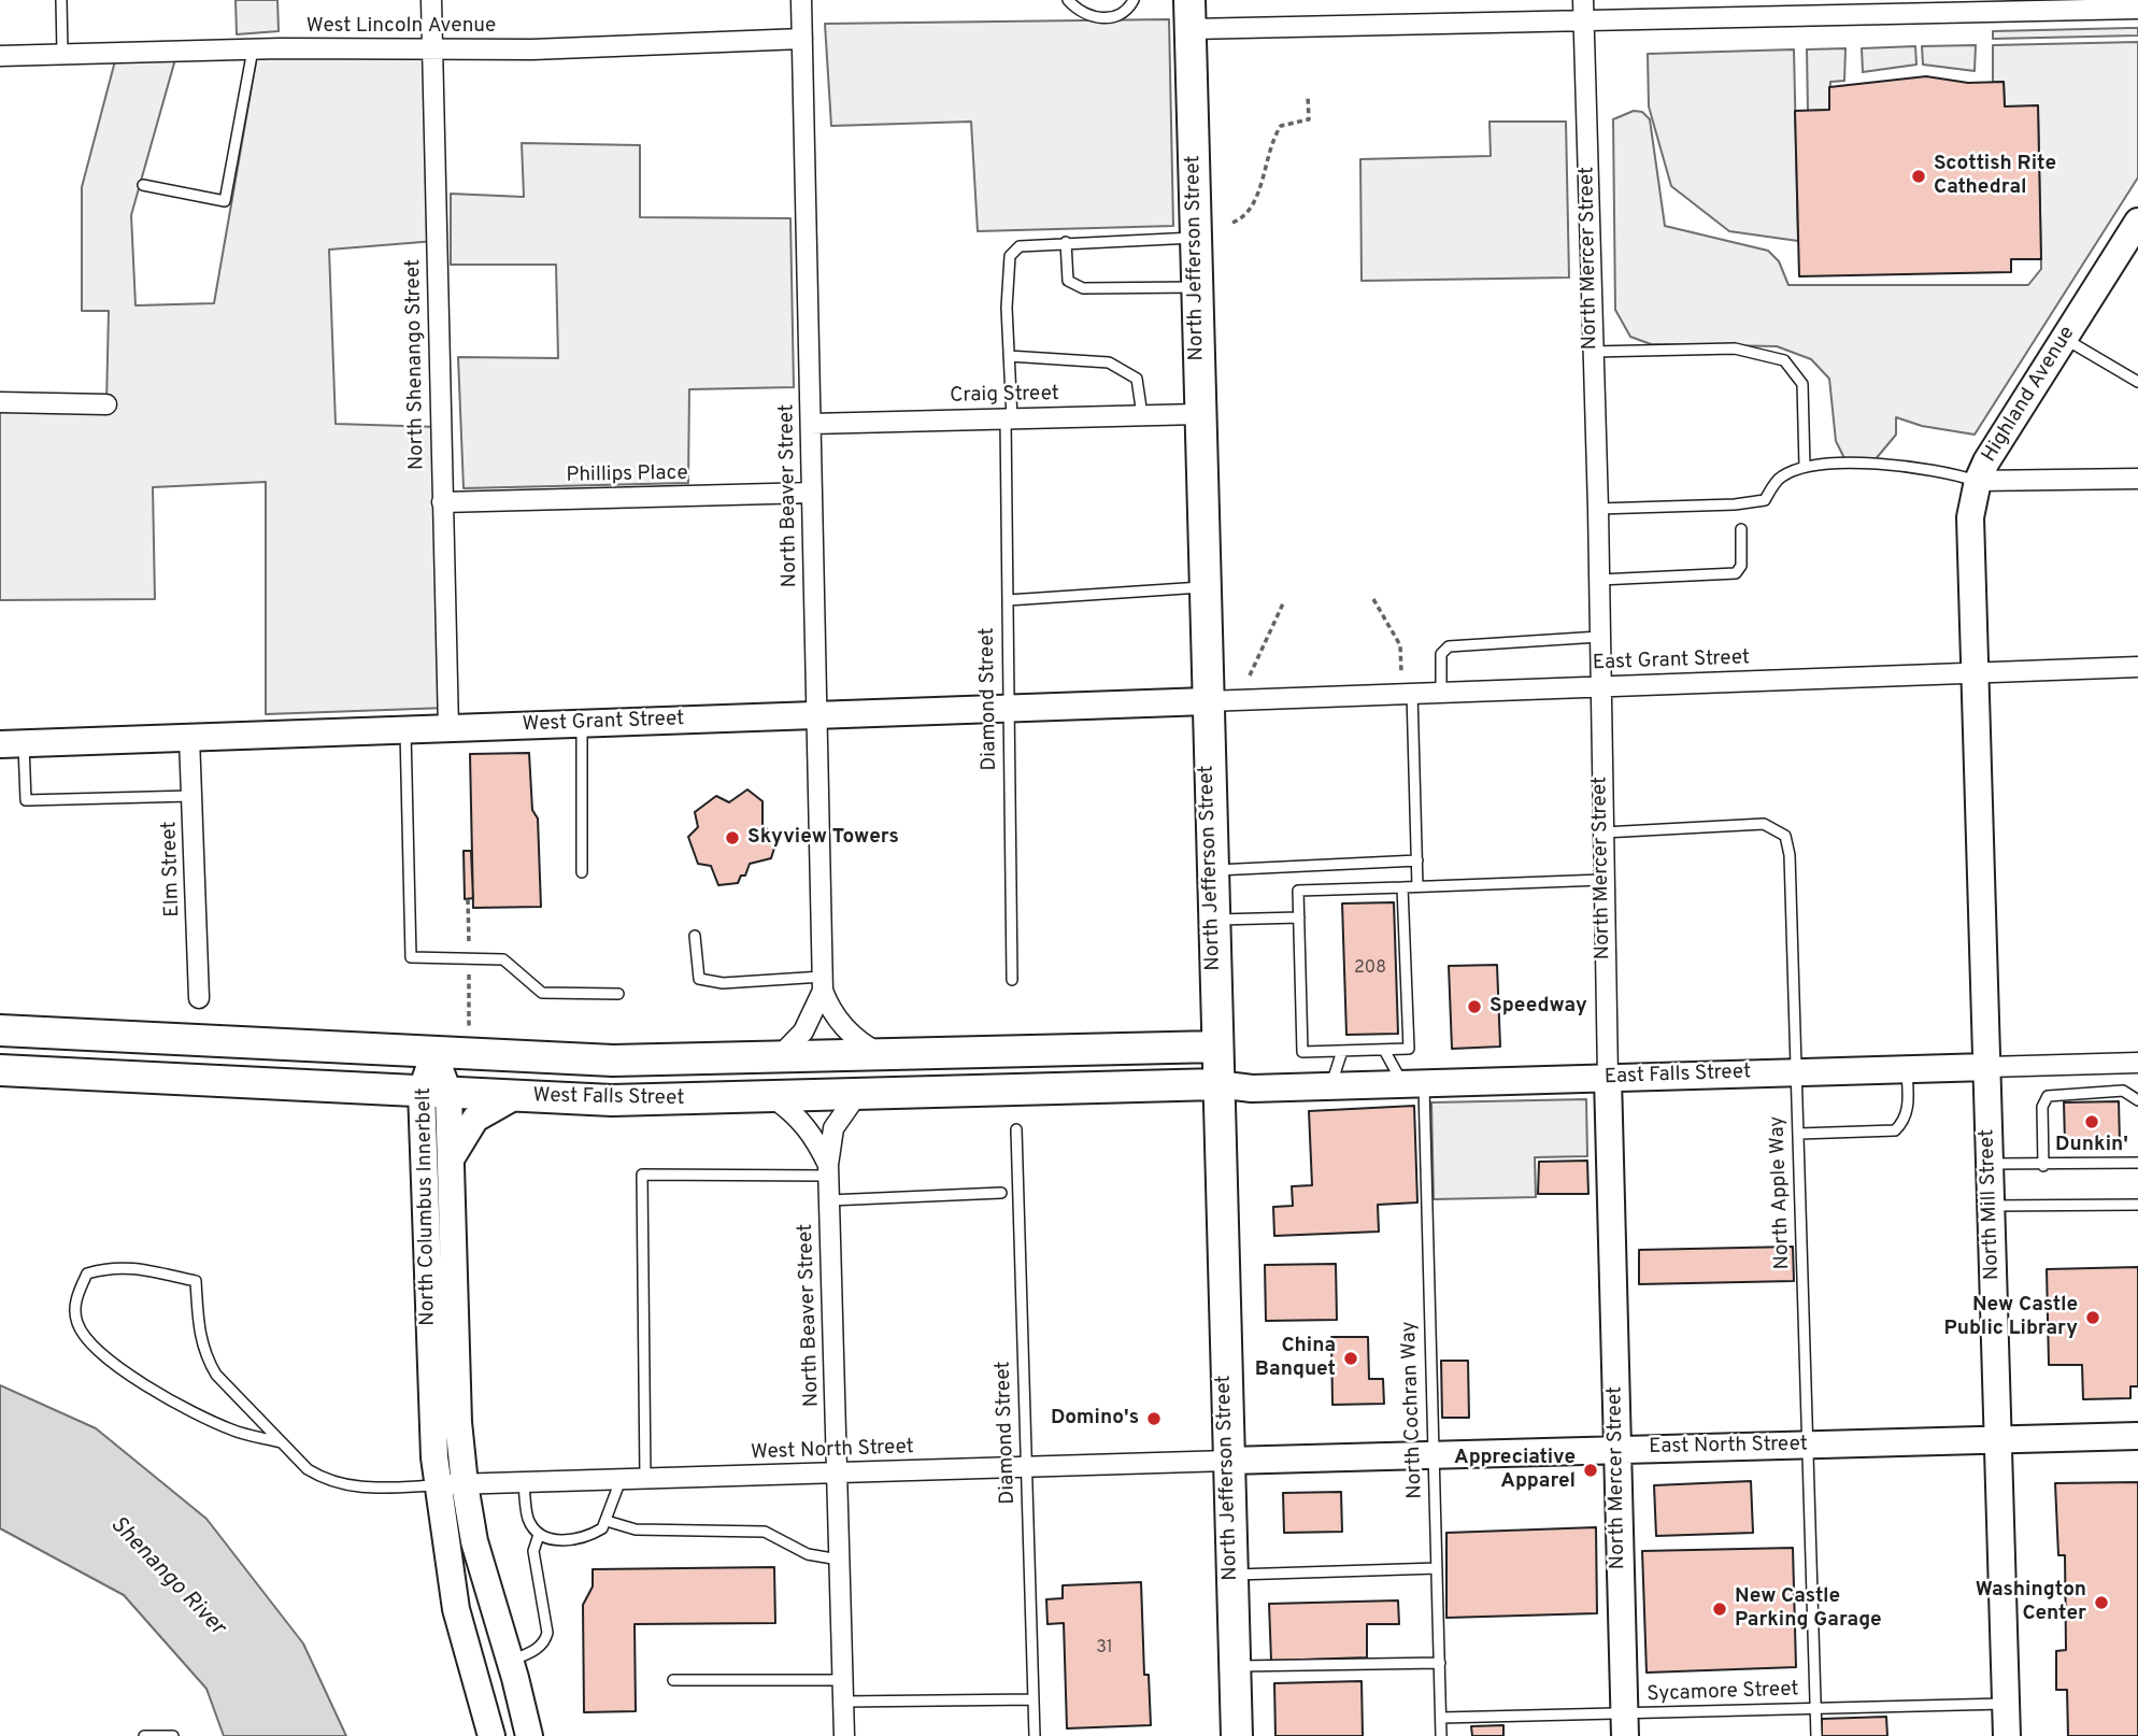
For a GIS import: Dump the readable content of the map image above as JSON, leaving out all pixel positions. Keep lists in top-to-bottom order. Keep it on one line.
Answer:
{"streets":{"main road":["North Jefferson Street","West Falls Street"],"street":["West Lincoln Avenue","North Mercer Street","North Shenango Street","Highland Avenue","Craig Street","Phillips Place","North Beaver Street","East Grant Street","West Grant Street","Elm Street","East Falls Street","North Mill Street","North Columbus Innerbelt","East North Street","West North Street"],"lane":["Diamond Street","North Apple Way","North Cochran Way","Sycamore Street"]},"crossings":[["West Lincoln Avenue","North Shenango Street"],["West Lincoln Avenue","North Beaver Street"],["North Jefferson Street","Craig Street"],["North Jefferson Street","East Grant Street"],["North Jefferson Street","Diamond Street"],["North Jefferson Street","West Grant Street"],["North Jefferson Street","East Falls Street"],["North Jefferson Street","West Falls Street"],["North Jefferson Street","East North Street"],["North Jefferson Street","West North Street"],["North Mercer Street","East Grant Street"],["North Mercer Street","East Falls Street"],["North Mercer Street","North Apple Way"],["North Mercer Street","East North Street"],["North Mercer Street","Sycamore Street"],["North Shenango Street","Phillips Place"],["North Shenango Street","West Grant Street"],["Highland Avenue","East Grant Street"],["Highland Avenue","North Mill Street"],["Craig Street","North Beaver Street"],["Craig Street","Diamond Street"],["Phillips Place","North Beaver Street"],["North Beaver Street","West Grant Street"],["North Beaver Street","West Falls Street"],["North Beaver Street","West North Street"],["East Grant Street","West Grant Street"],["East Grant Street","North Mill Street"],["Diamond Street","West Grant Street"],["Diamond Street","West North Street"],["West Grant Street","Elm Street"],["East Falls Street","West Falls Street"],["East Falls Street","North Apple Way"],["East Falls Street","North Mill Street"],["East Falls Street","North Cochran Way"],["West Falls Street","North Columbus Innerbelt"],["North Apple Way","East North Street"],["North Apple Way","Sycamore Street"],["North Mill Street","East North Street"],["North Mill Street","Sycamore Street"],["North Columbus Innerbelt","West North Street"],["North Cochran Way","East North Street"],["North Cochran Way","Sycamore Street"],["East North Street","West North Street"]],"water":["Shenango River"],"places":["Scottish Rite Cathedral","Skyview Towers","Speedway","Dunkin'","New Castle Public Library","China Banquet","Domino's","Appreciative Apparel","Washington Center","New Castle Parking Garage"],"house_numbers":["208","31"]}
